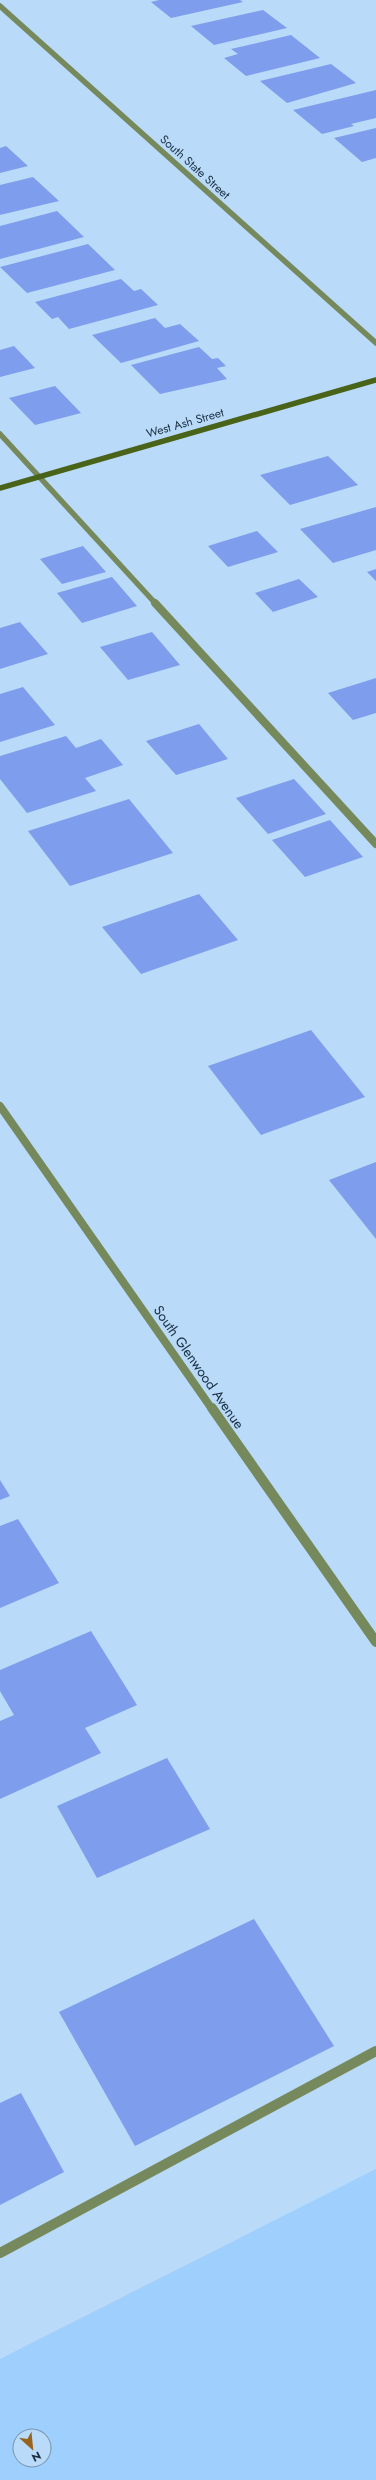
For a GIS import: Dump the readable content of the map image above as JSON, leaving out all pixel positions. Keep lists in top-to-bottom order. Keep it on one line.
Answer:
{"streets":{"street":["South State Street","West Ash Street","South Glenwood Avenue"]},"north":"bottom right"}
